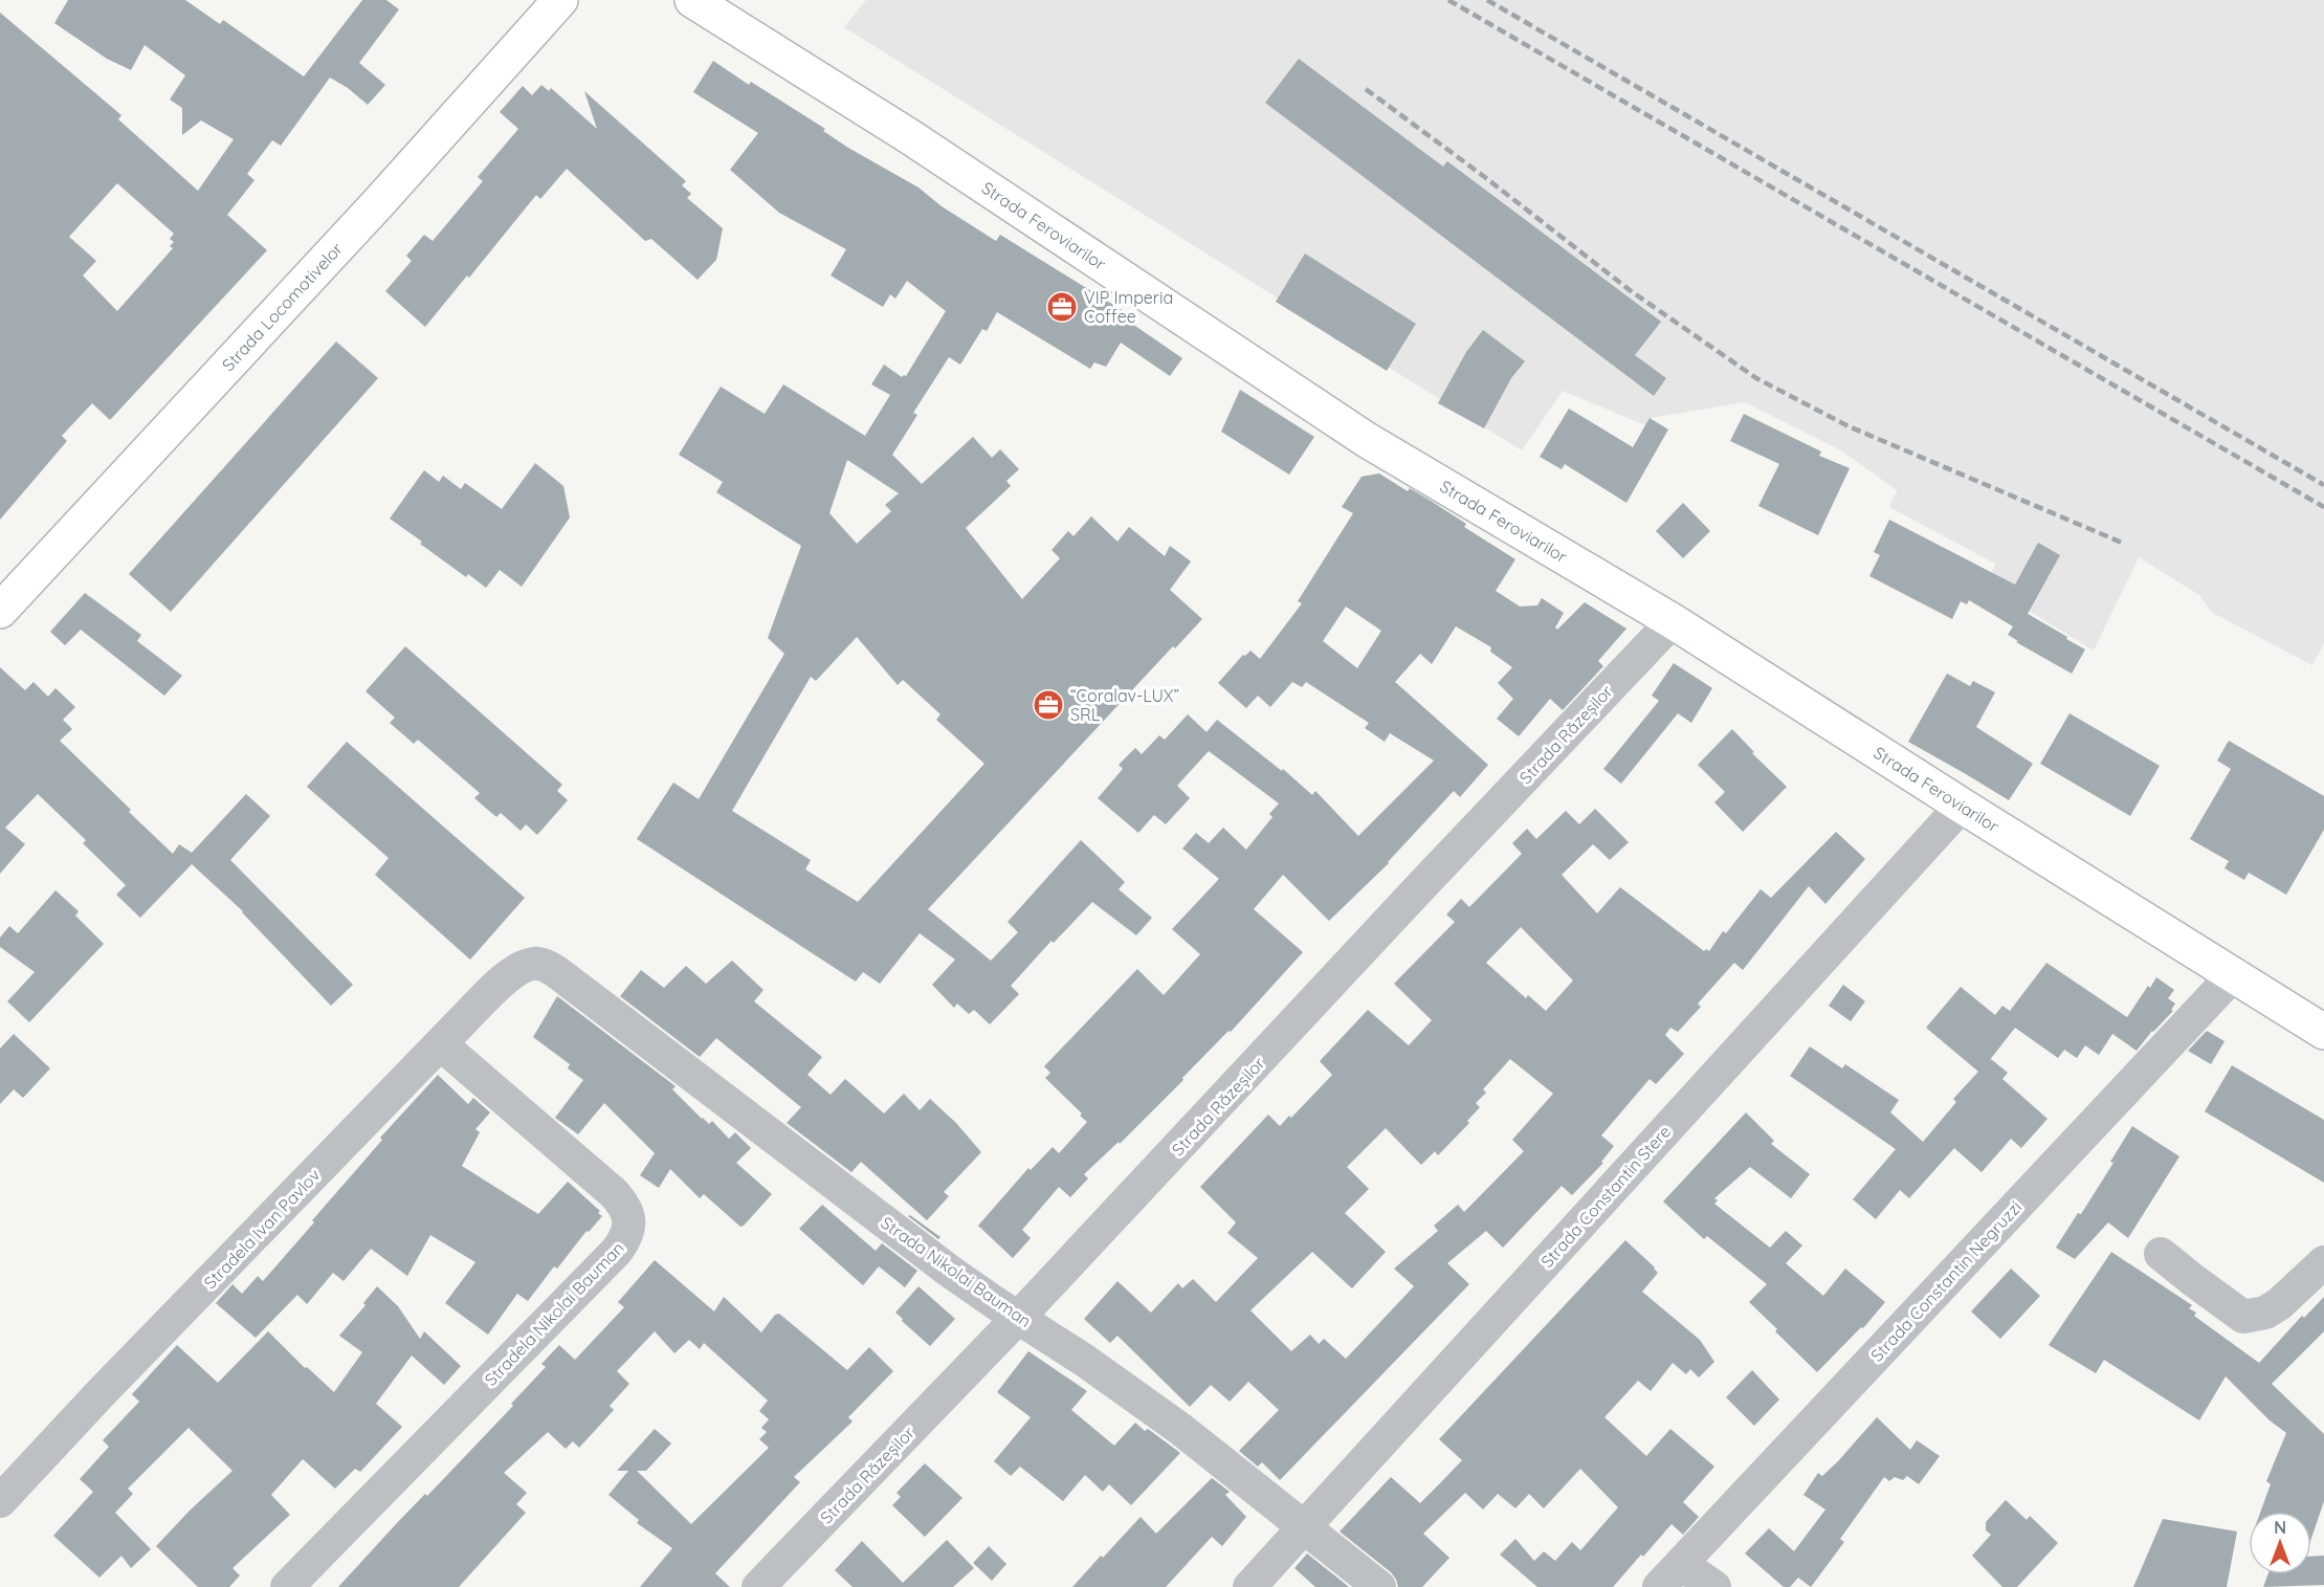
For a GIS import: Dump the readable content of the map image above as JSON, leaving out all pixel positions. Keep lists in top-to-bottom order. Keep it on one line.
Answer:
{"streets":{"main road":["Strada Feroviarilor","Strada Locomotivelor"],"street":["Strada Răzeșilor","Strada Constantin Stere","Stradela Ivan Pavlov","Strada Nikolai Bauman","Strada Constantin Negruzzi","Stradela Nikolai Bauman"]},"crossings":[["Strada Feroviarilor","Strada Răzeșilor"],["Strada Feroviarilor","Strada Constantin Stere"],["Strada Feroviarilor","Strada Constantin Negruzzi"],["Strada Răzeșilor","Strada Nikolai Bauman"],["Strada Constantin Stere","Strada Nikolai Bauman"],["Stradela Ivan Pavlov","Strada Nikolai Bauman"],["Stradela Ivan Pavlov","Stradela Nikolai Bauman"]],"places":{"office":["VIP Imperia Coffee","“Coralav-LUX” SRL"]},"north":"top"}
